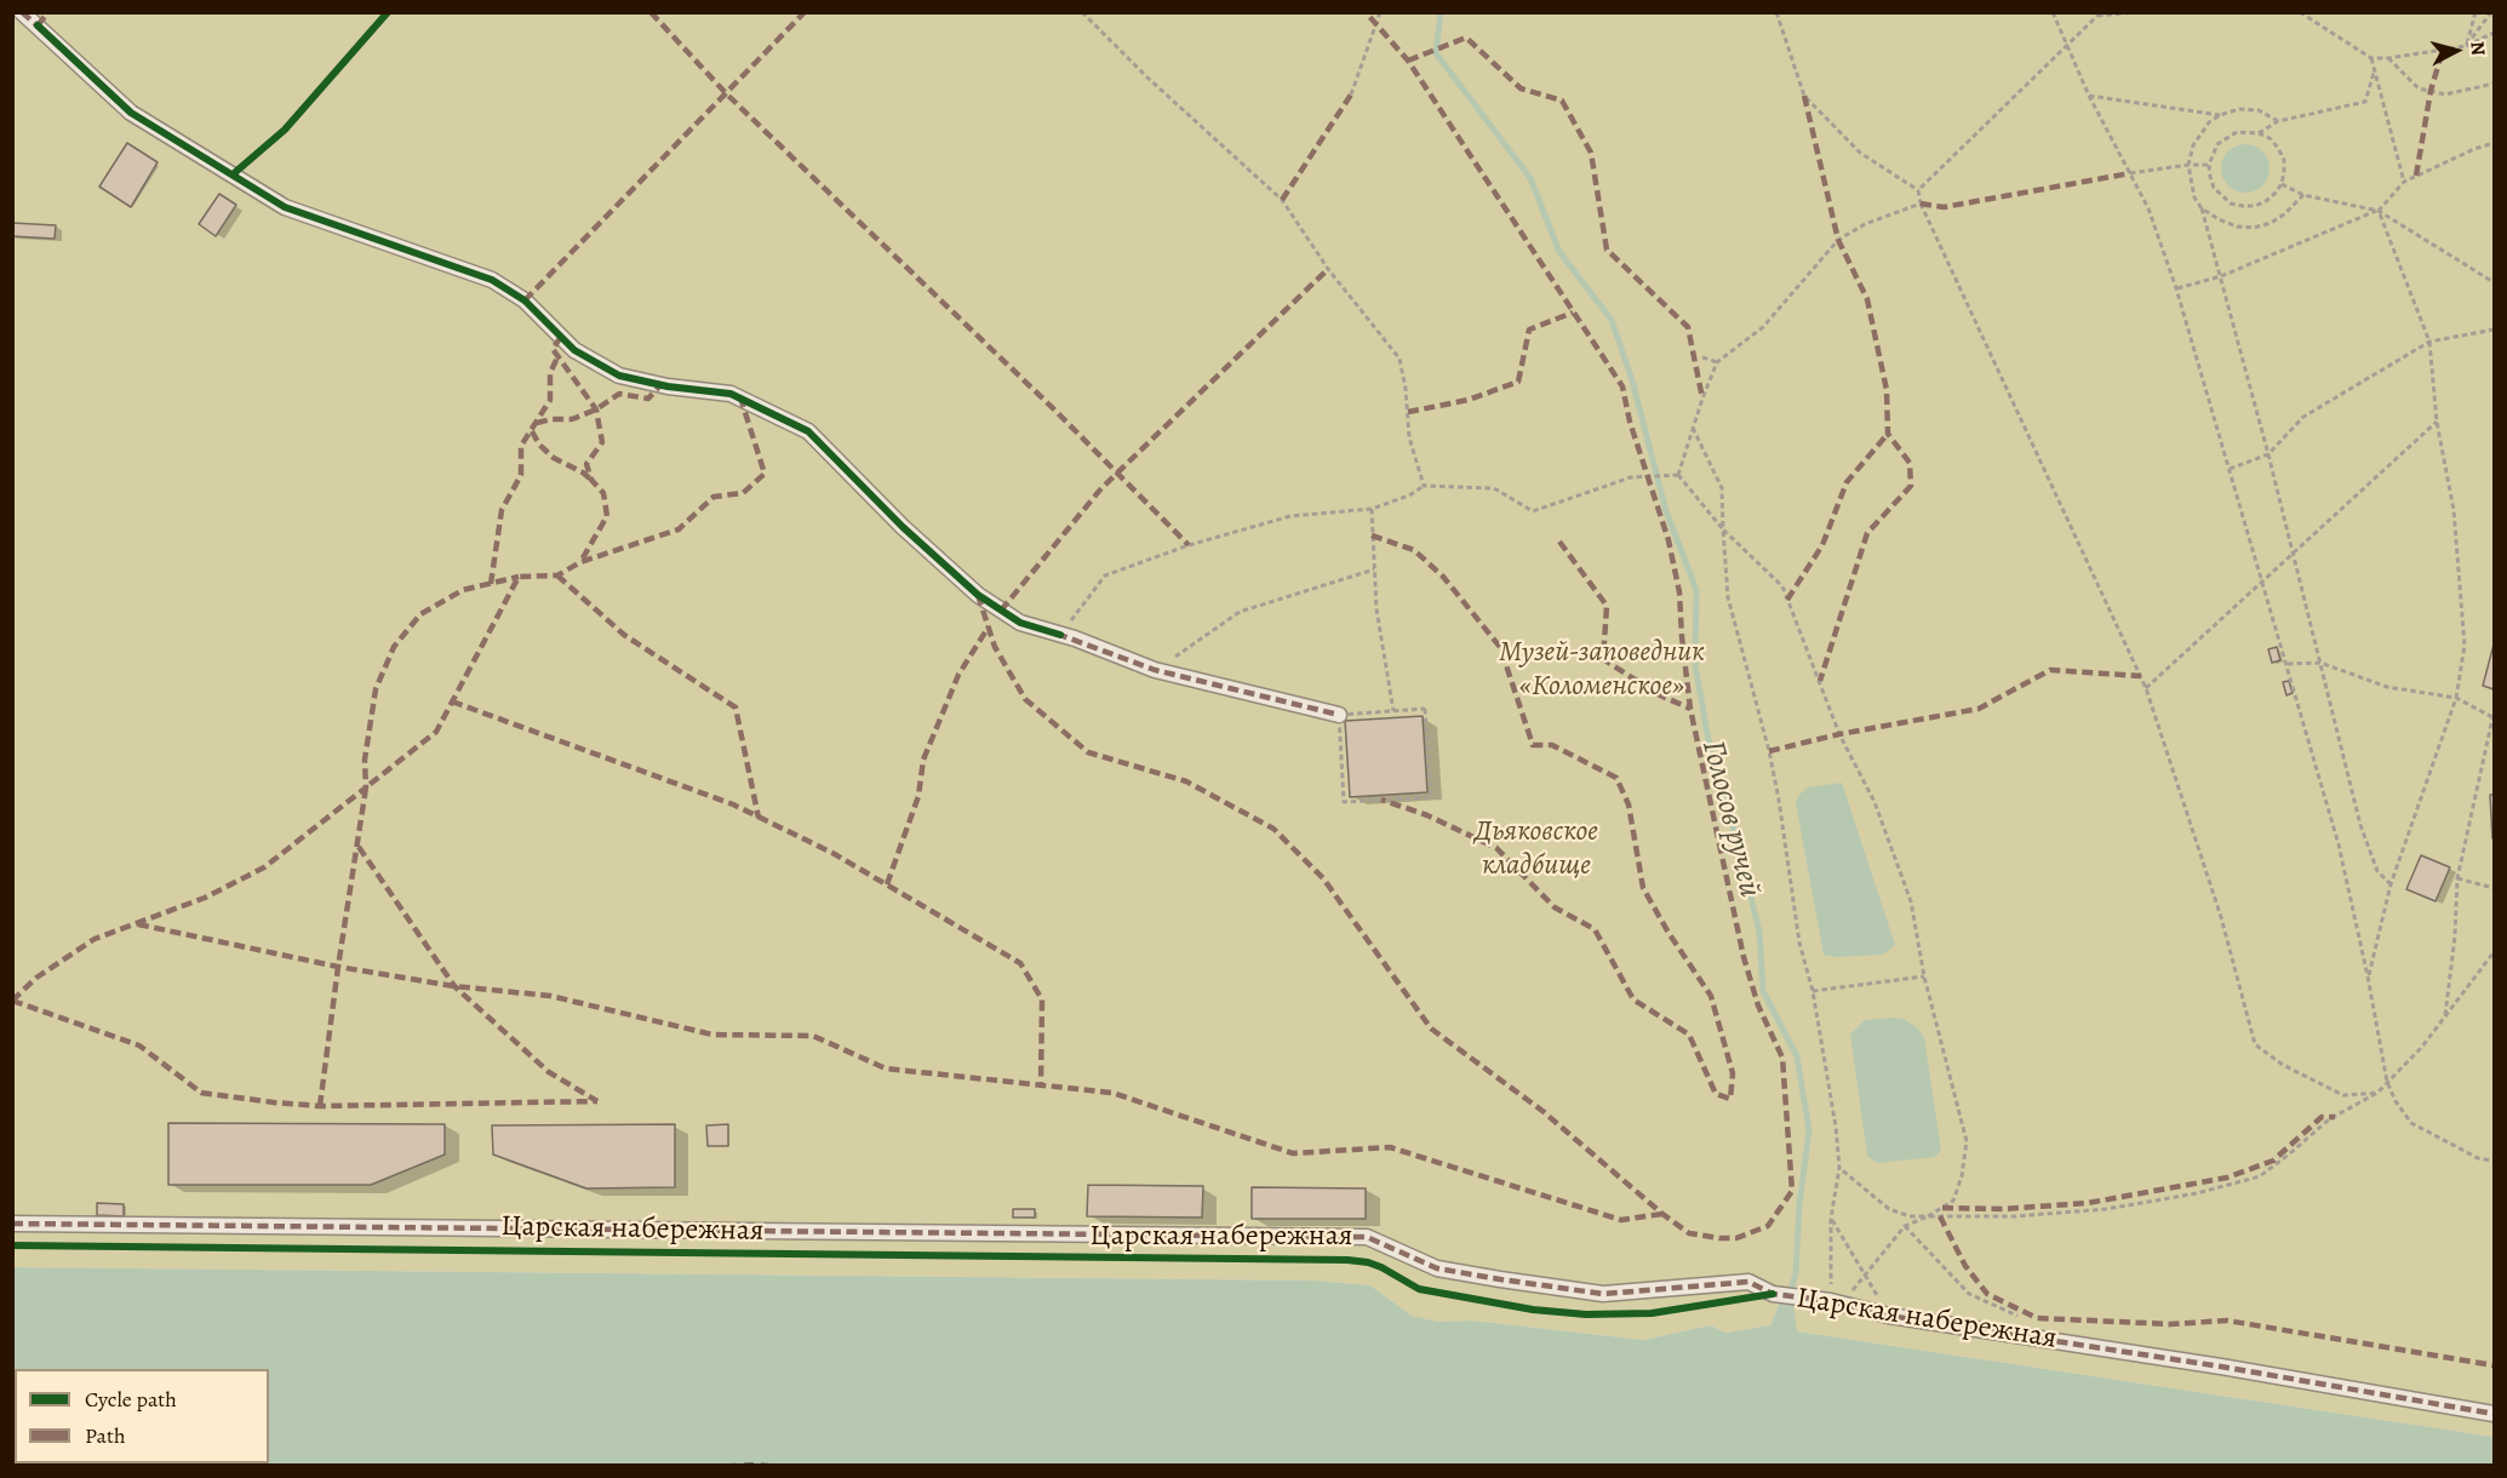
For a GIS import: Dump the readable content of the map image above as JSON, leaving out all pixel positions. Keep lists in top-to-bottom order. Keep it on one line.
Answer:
{"streets":{"street":["Царская набережная"]},"water":["Голосов ручей"],"parks":["Музей-заповедник «Коломенское»","Дьяковское кладбище"],"legend":["Cycle path","Path"],"north":"right"}
